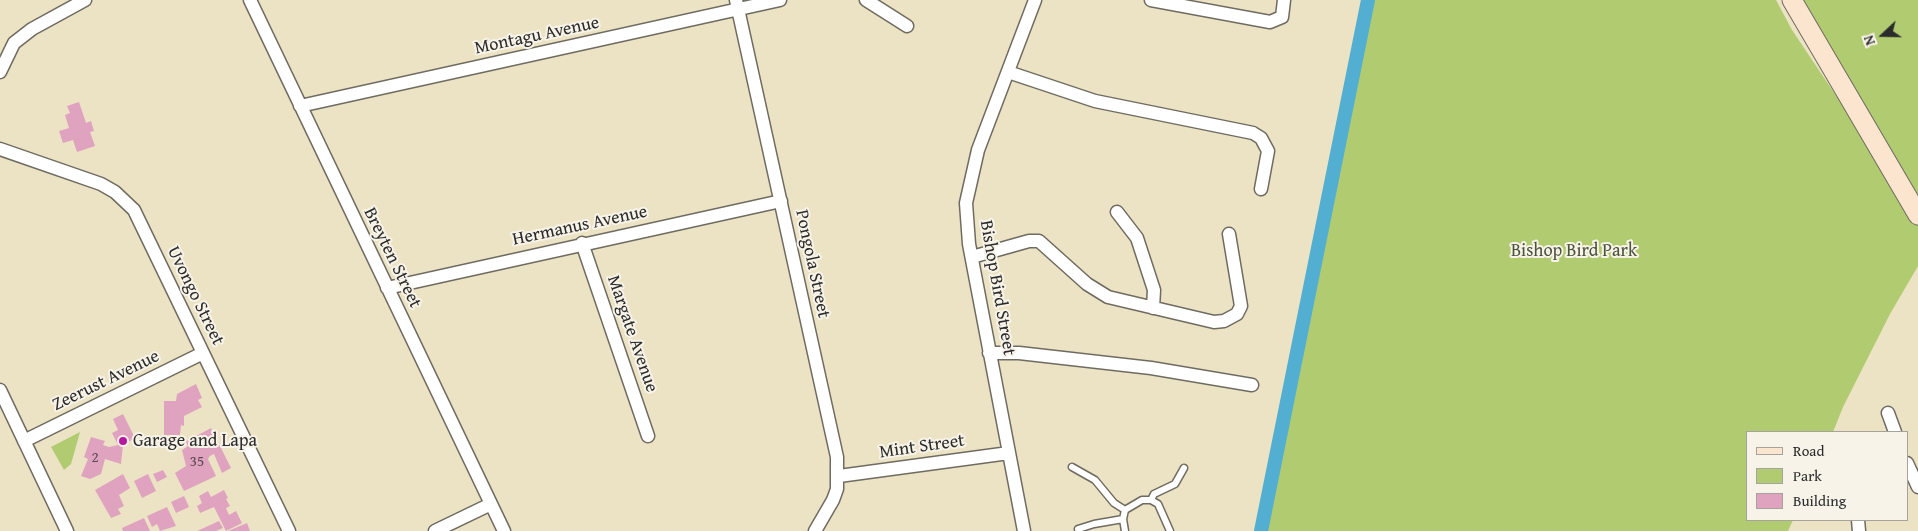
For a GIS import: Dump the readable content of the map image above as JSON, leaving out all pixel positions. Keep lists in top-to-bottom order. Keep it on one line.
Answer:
{"streets":{"street":["Montagu Avenue","Hermanus Avenue","Breyten Street","Pongola Street","Bishop Bird Street","Uvongo Street","Margate Avenue","Zeerust Avenue","Mint Street"]},"crossings":[["Montagu Avenue","Breyten Street"],["Montagu Avenue","Pongola Street"],["Hermanus Avenue","Breyten Street"],["Hermanus Avenue","Pongola Street"],["Hermanus Avenue","Margate Avenue"],["Pongola Street","Mint Street"],["Bishop Bird Street","Mint Street"],["Uvongo Street","Zeerust Avenue"]],"parks":["Bishop Bird Park"],"places":["Garage and Lapa"],"house_numbers":["2","35"],"legend":["Road","Park","Building"],"north":"left"}
